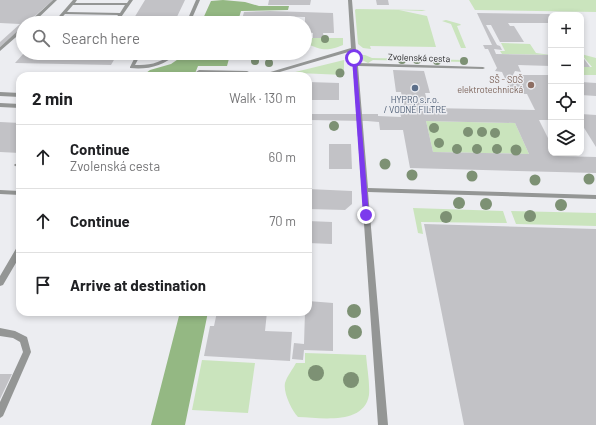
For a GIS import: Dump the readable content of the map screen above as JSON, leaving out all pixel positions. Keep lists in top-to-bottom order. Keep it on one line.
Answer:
{"streets":{"lane":["Zvolenská cesta"]},"places":["SŠ - SOŠ elektrotechnická","HYPRO s.r.o. / VODNÉ FILTRE"],"page":{"map_buttons":["+","−"],"search":"Search here","heading":["2 min","Walk · 130 m"],"list":[["Continue","Zvolenská cesta","60 m"],["Continue","70 m"],"Arrive at destination"]}}
